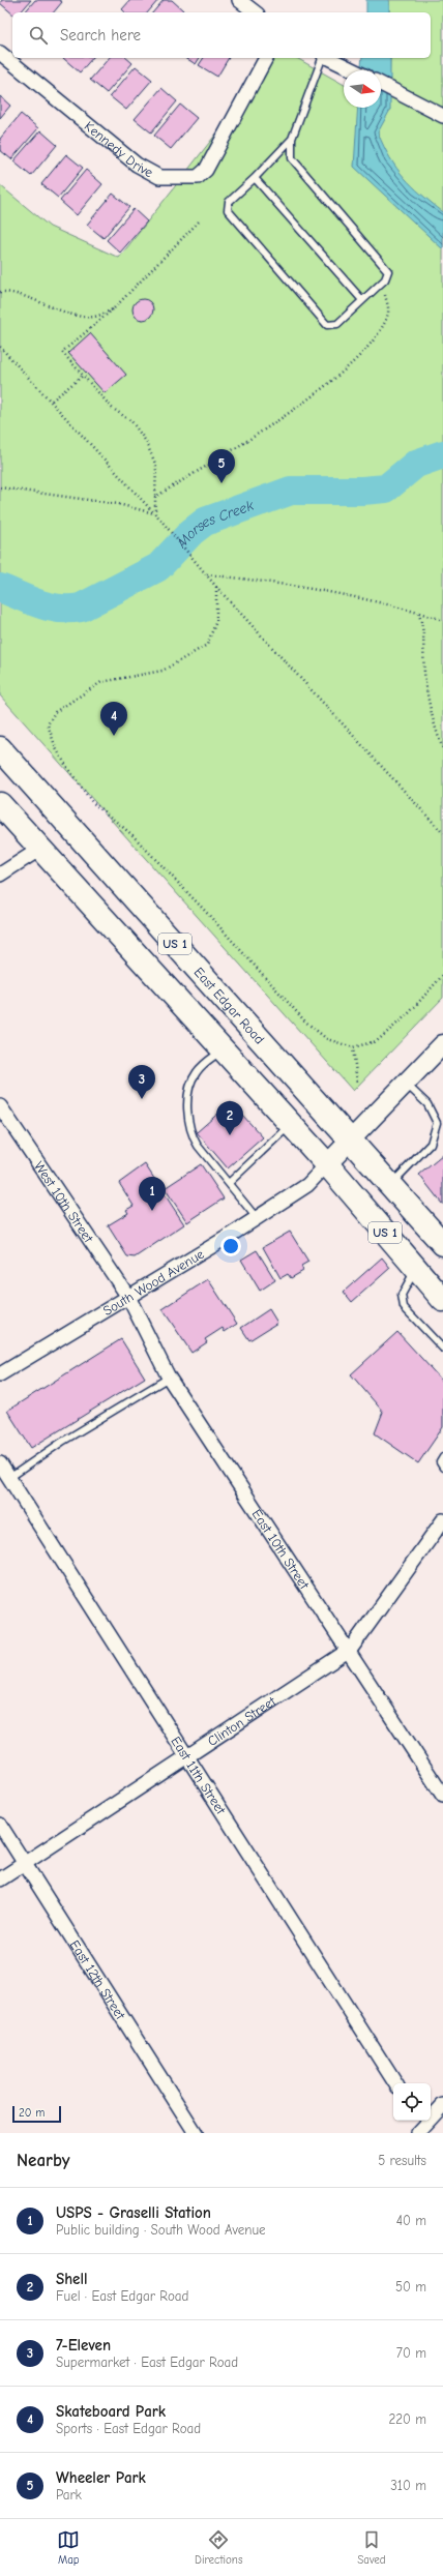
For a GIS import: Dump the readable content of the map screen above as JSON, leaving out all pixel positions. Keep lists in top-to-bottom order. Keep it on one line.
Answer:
{"streets":{"highway":["US 1","East Edgar Road"],"main road":["South Wood Avenue"],"street":["Kennedy Drive","West 10th Street","East 10th Street","Clinton Street","East 11th Street","East 12th Street"]},"crossings":[["US 1","South Wood Avenue"],["East Edgar Road","South Wood Avenue"],["West 10th Street","South Wood Avenue"],["West 10th Street","East 10th Street"],["South Wood Avenue","East 10th Street"],["East 10th Street","Clinton Street"],["Clinton Street","East 11th Street"],["Clinton Street","East 12th Street"]],"water":["Morses Creek"],"scale_bar":"20 m","north":"right","page":{"search":"Search here","pins":["5","4","3","2","1"],"scale":"20 m","heading":["Nearby","5 results"],"list":[{"mark":"1","name":"USPS - Graselli Station","note":"Public building · South Wood Avenue","value":"40 m"},{"mark":"2","name":"Shell","note":"Fuel · East Edgar Road","value":"50 m"},{"mark":"3","name":"7-Eleven","note":"Supermarket · East Edgar Road","value":"70 m"},{"mark":"4","name":"Skateboard Park","note":"Sports · East Edgar Road","value":"220 m"},{"mark":"5","name":"Wheeler Park","note":"Park","value":"310 m"}],"nav":["Map","Directions","Saved"]}}
